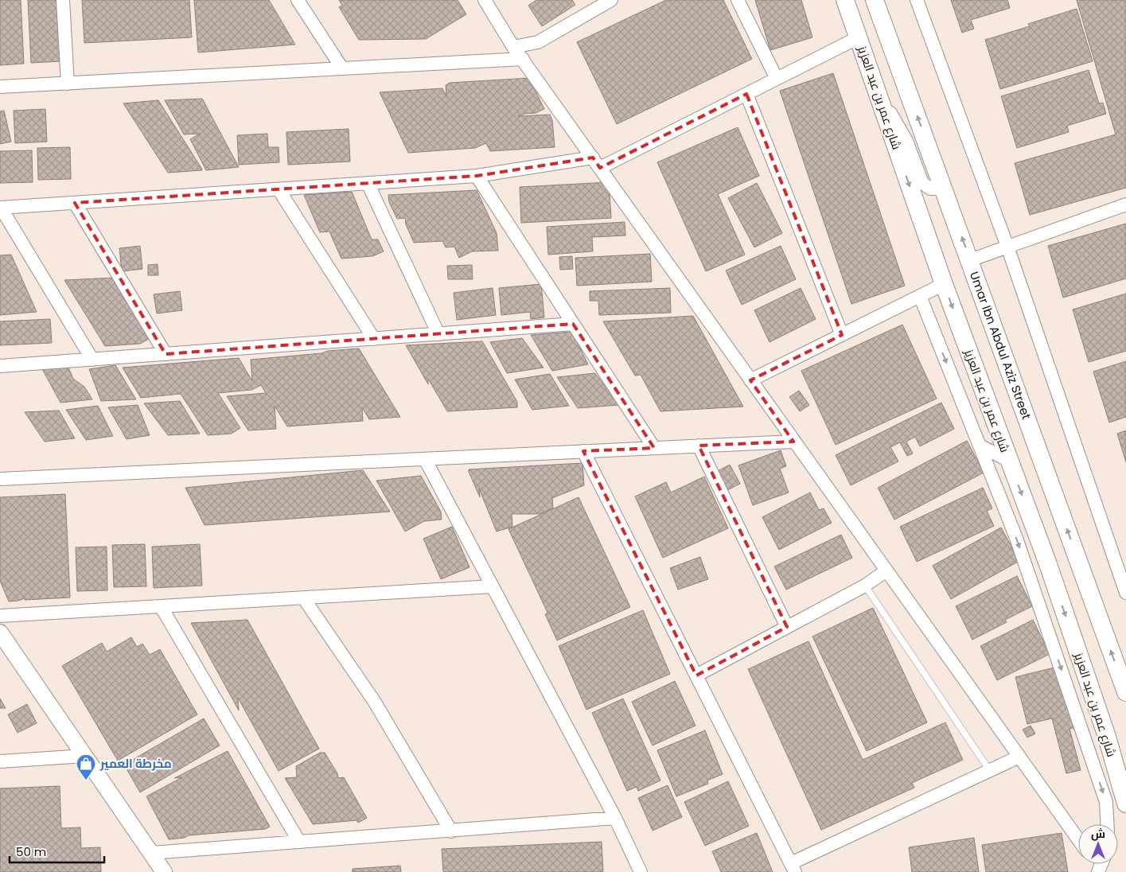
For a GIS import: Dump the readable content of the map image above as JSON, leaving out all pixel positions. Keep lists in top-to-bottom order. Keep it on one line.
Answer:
{"streets":{"main road":["شارع عمر بن عبد العزيز","Umar Ibn Abdul Aziz Street"]},"one_way":["شارع عمر بن عبد العزيز","Umar Ibn Abdul Aziz Street"],"places":{"shop":["مخرطة العمير"]},"scale_bar":"50 m","north":"top"}
